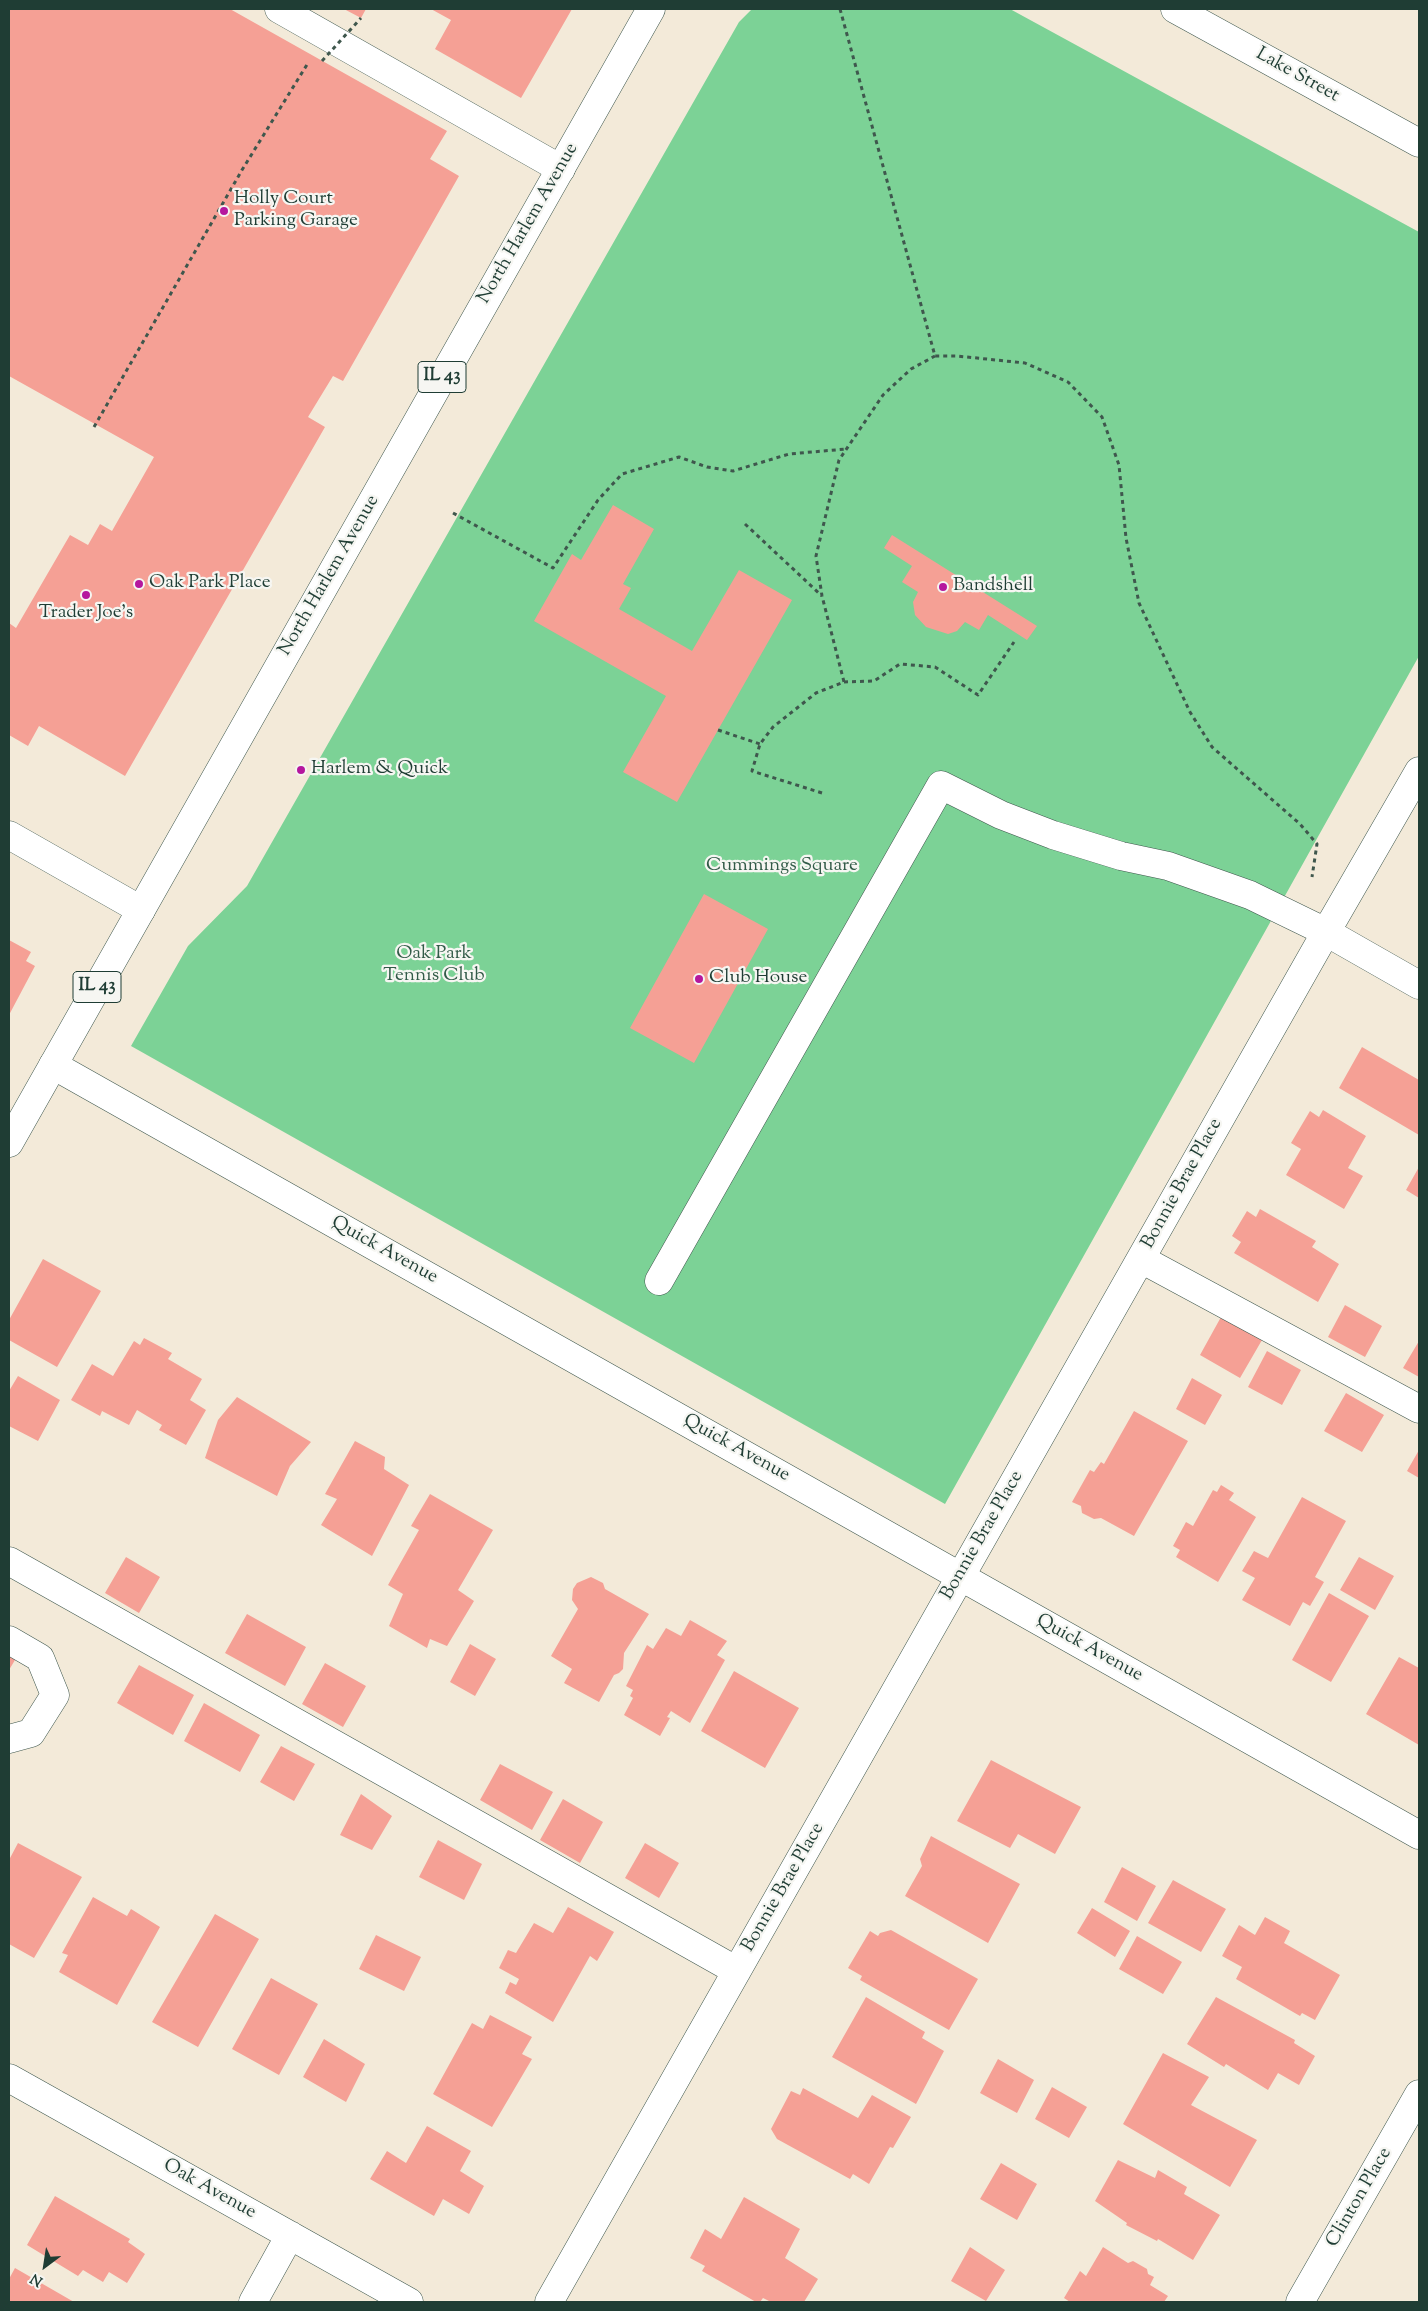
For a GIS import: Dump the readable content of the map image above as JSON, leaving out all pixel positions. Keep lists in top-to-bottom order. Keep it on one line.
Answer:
{"streets":{"street":["Lake Street","North Harlem Avenue","IL 43","Bonnie Brae Place","Quick Avenue","Oak Avenue","Clinton Place"]},"crossings":[["North Harlem Avenue","Quick Avenue"],["Bonnie Brae Place","Quick Avenue"]],"parks":["Cummings Square","Oak Park Tennis Club"],"places":["Holly Court Parking Garage","Oak Park Place","Bandshell","Trader Joe's","Harlem & Quick","Club House"],"north":"bottom left"}
